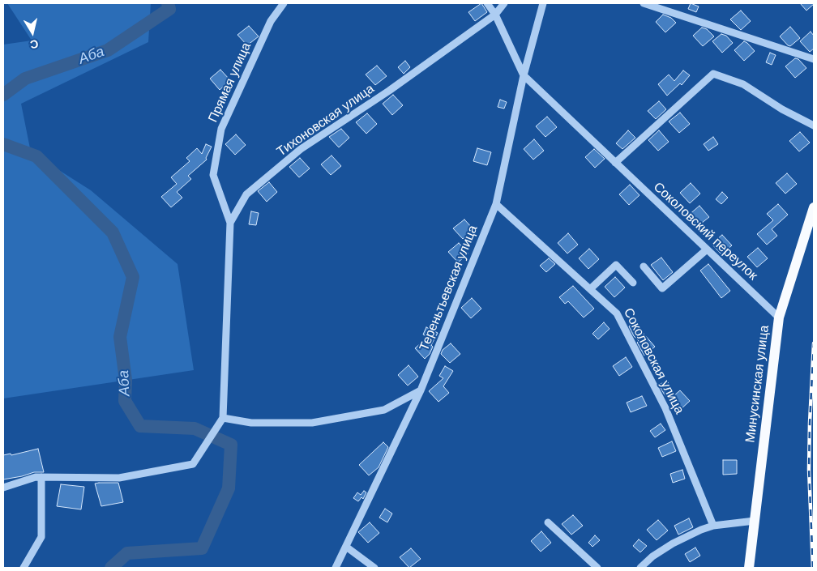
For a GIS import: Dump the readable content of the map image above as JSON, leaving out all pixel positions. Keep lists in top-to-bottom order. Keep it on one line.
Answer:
{"streets":{"main road":["Минусинская улица"],"street":["Прямая улица","Тихоновская улица","Соколовский переулок","Тереньтьевская улица","Соколовская улица"]},"crossings":[["Прямая улица","Тихоновская улица"],["Соколовский переулок","Тереньтьевская улица"],["Соколовский переулок","Минусинская улица"],["Тереньтьевская улица","Соколовская улица"]],"water":["Аба"],"north":"bottom"}
